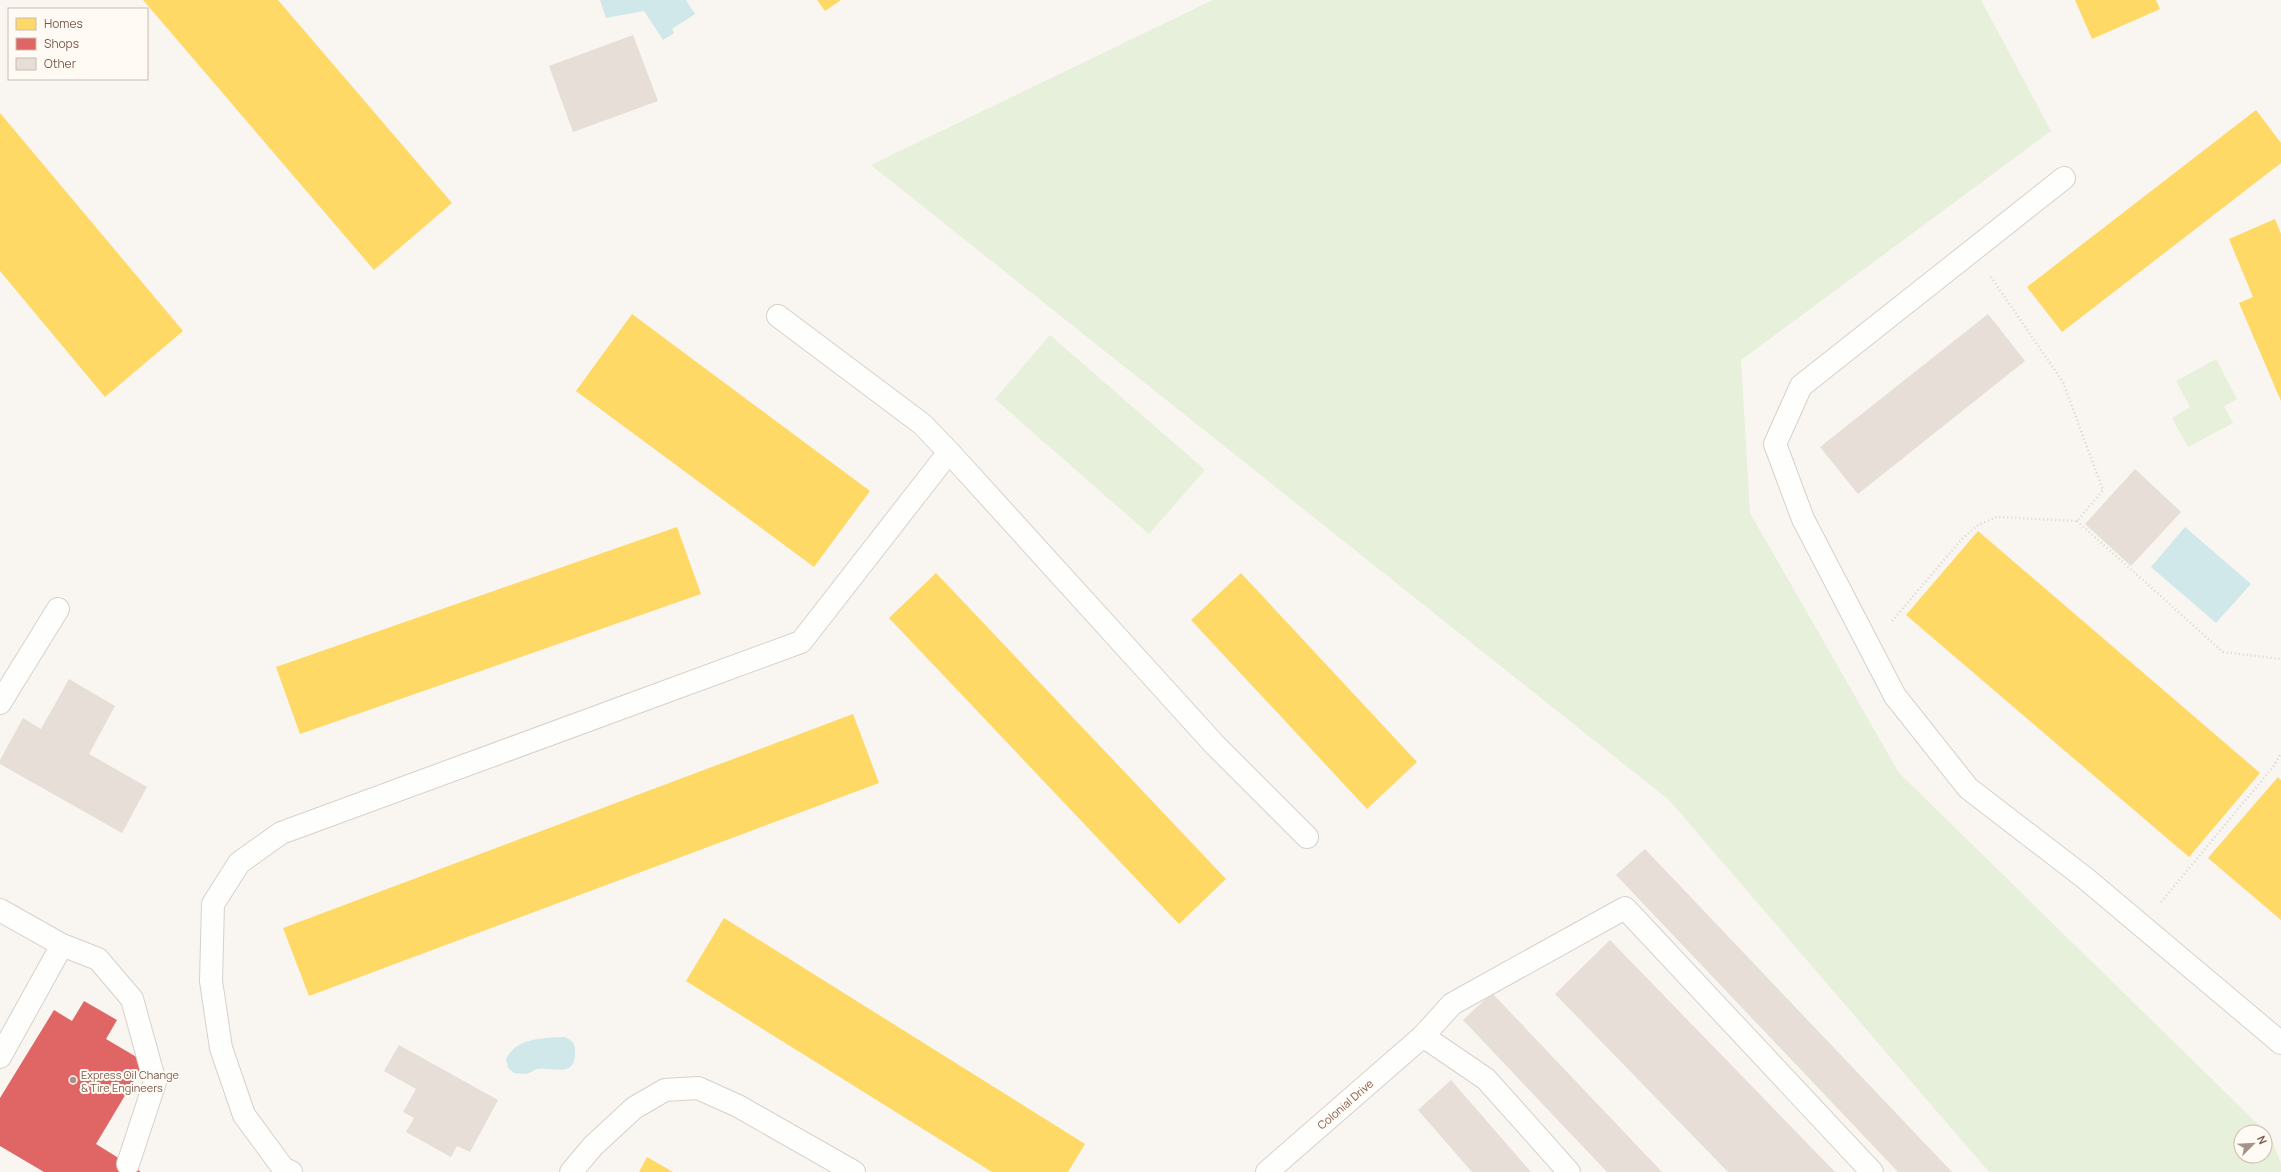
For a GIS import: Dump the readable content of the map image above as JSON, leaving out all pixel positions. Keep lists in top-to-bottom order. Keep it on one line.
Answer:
{"streets":{"street":["Colonial Drive"]},"places":["Express Oil Change & Tire Engineers"],"legend":["Homes","Shops","Other"],"north":"top right"}
